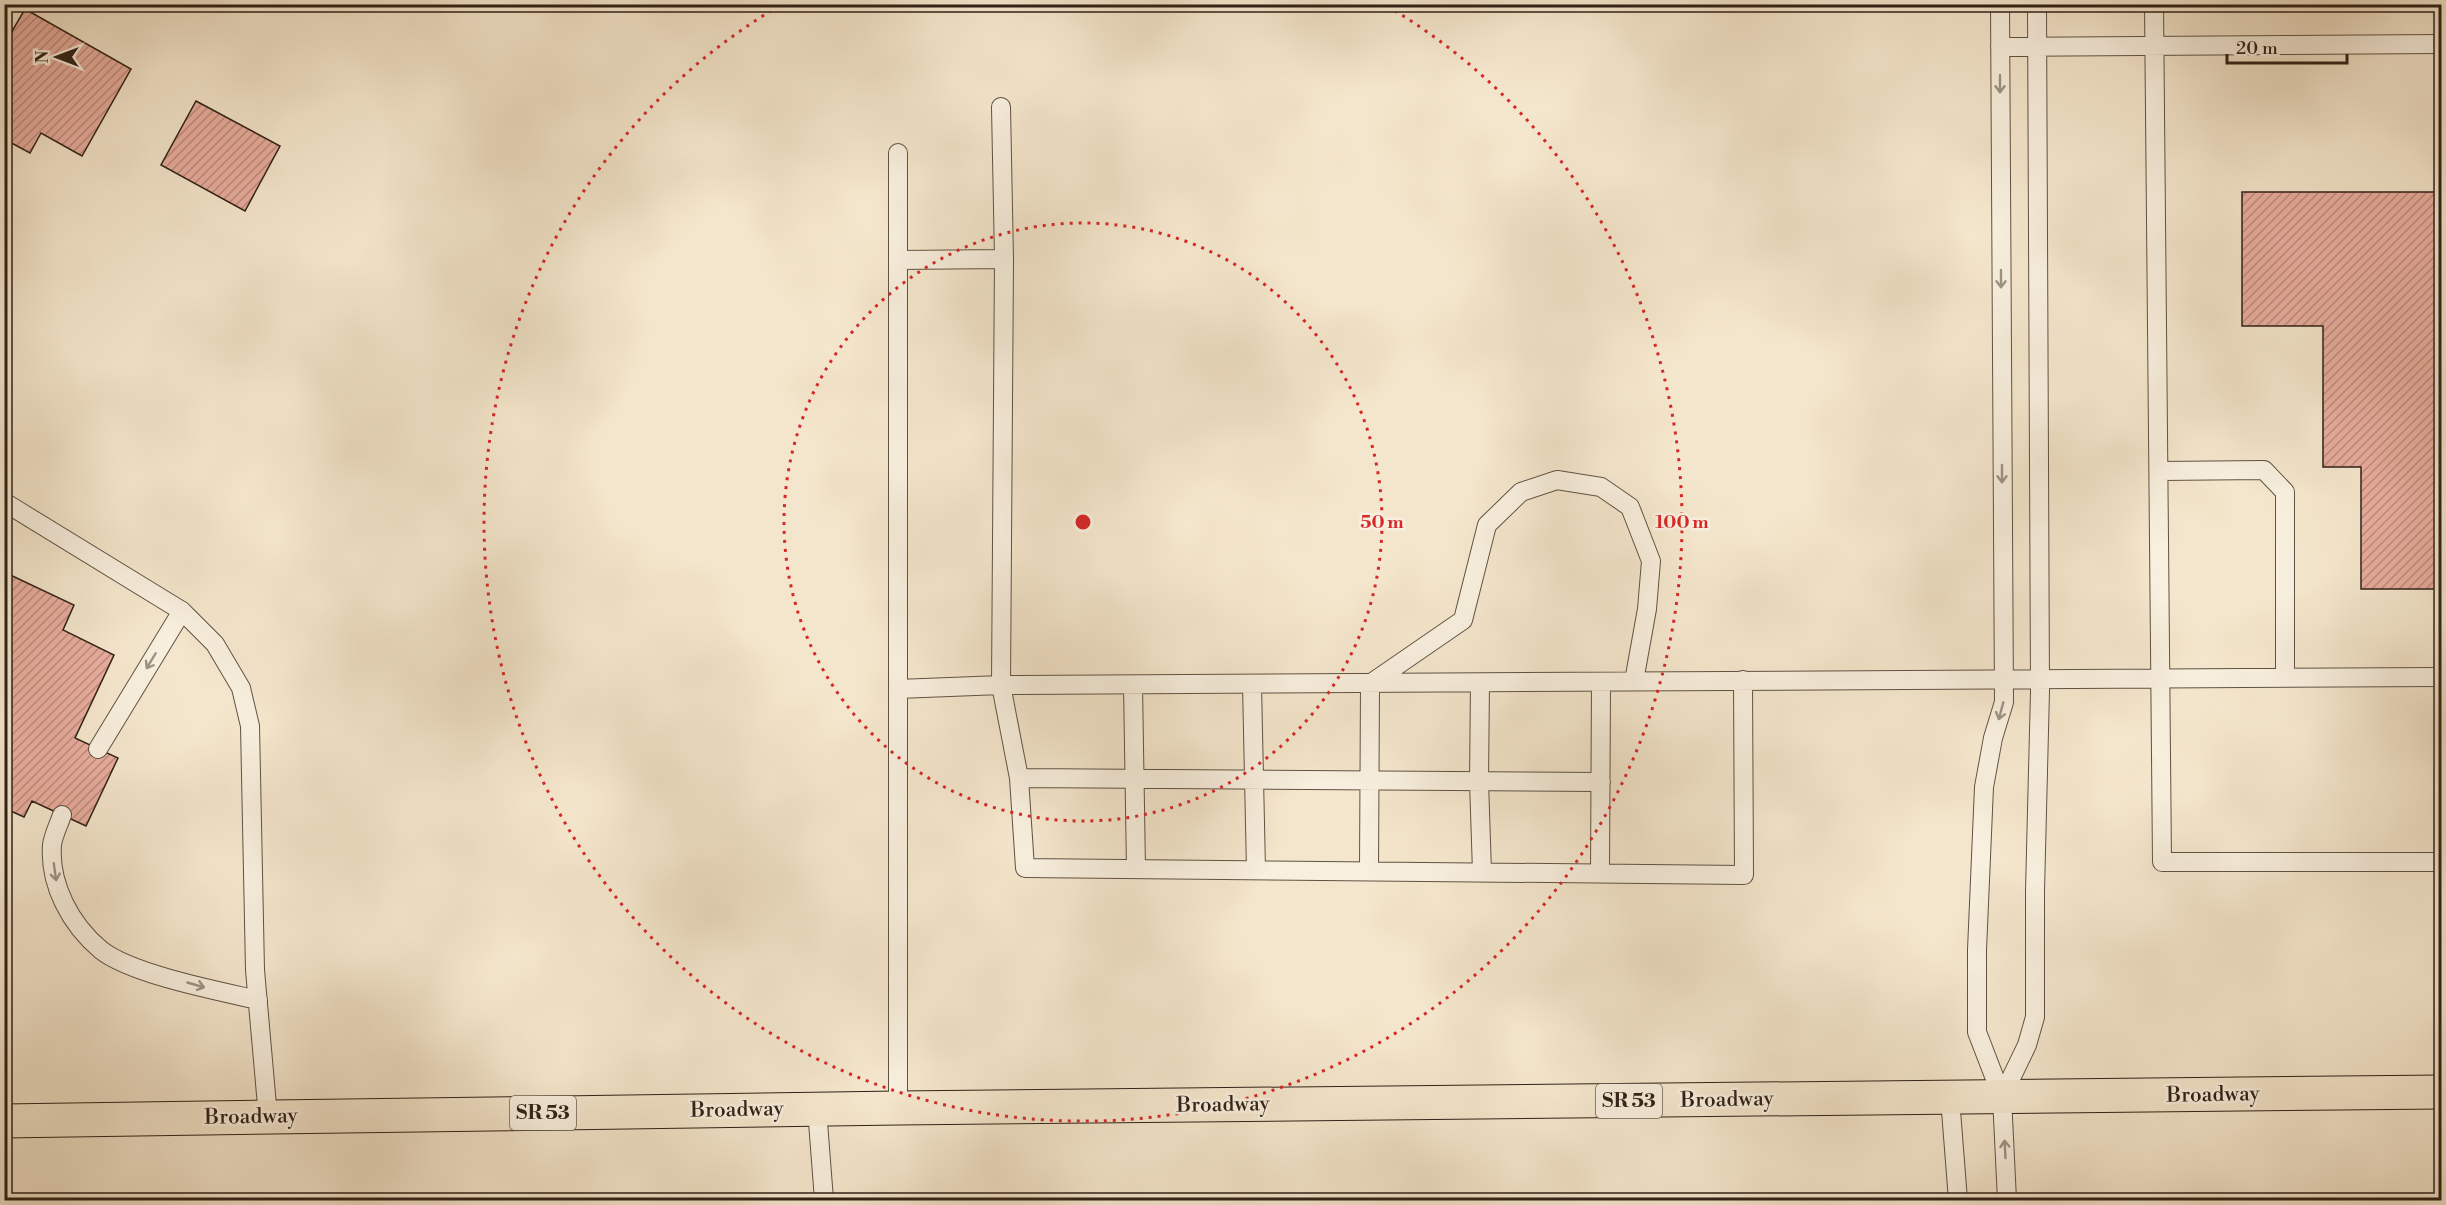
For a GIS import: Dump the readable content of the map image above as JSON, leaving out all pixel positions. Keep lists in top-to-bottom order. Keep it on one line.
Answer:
{"streets":{"main road":["Broadway","SR 53"]},"scale_bar":"20 m","north":"left","rings":["50 m","100 m"]}
